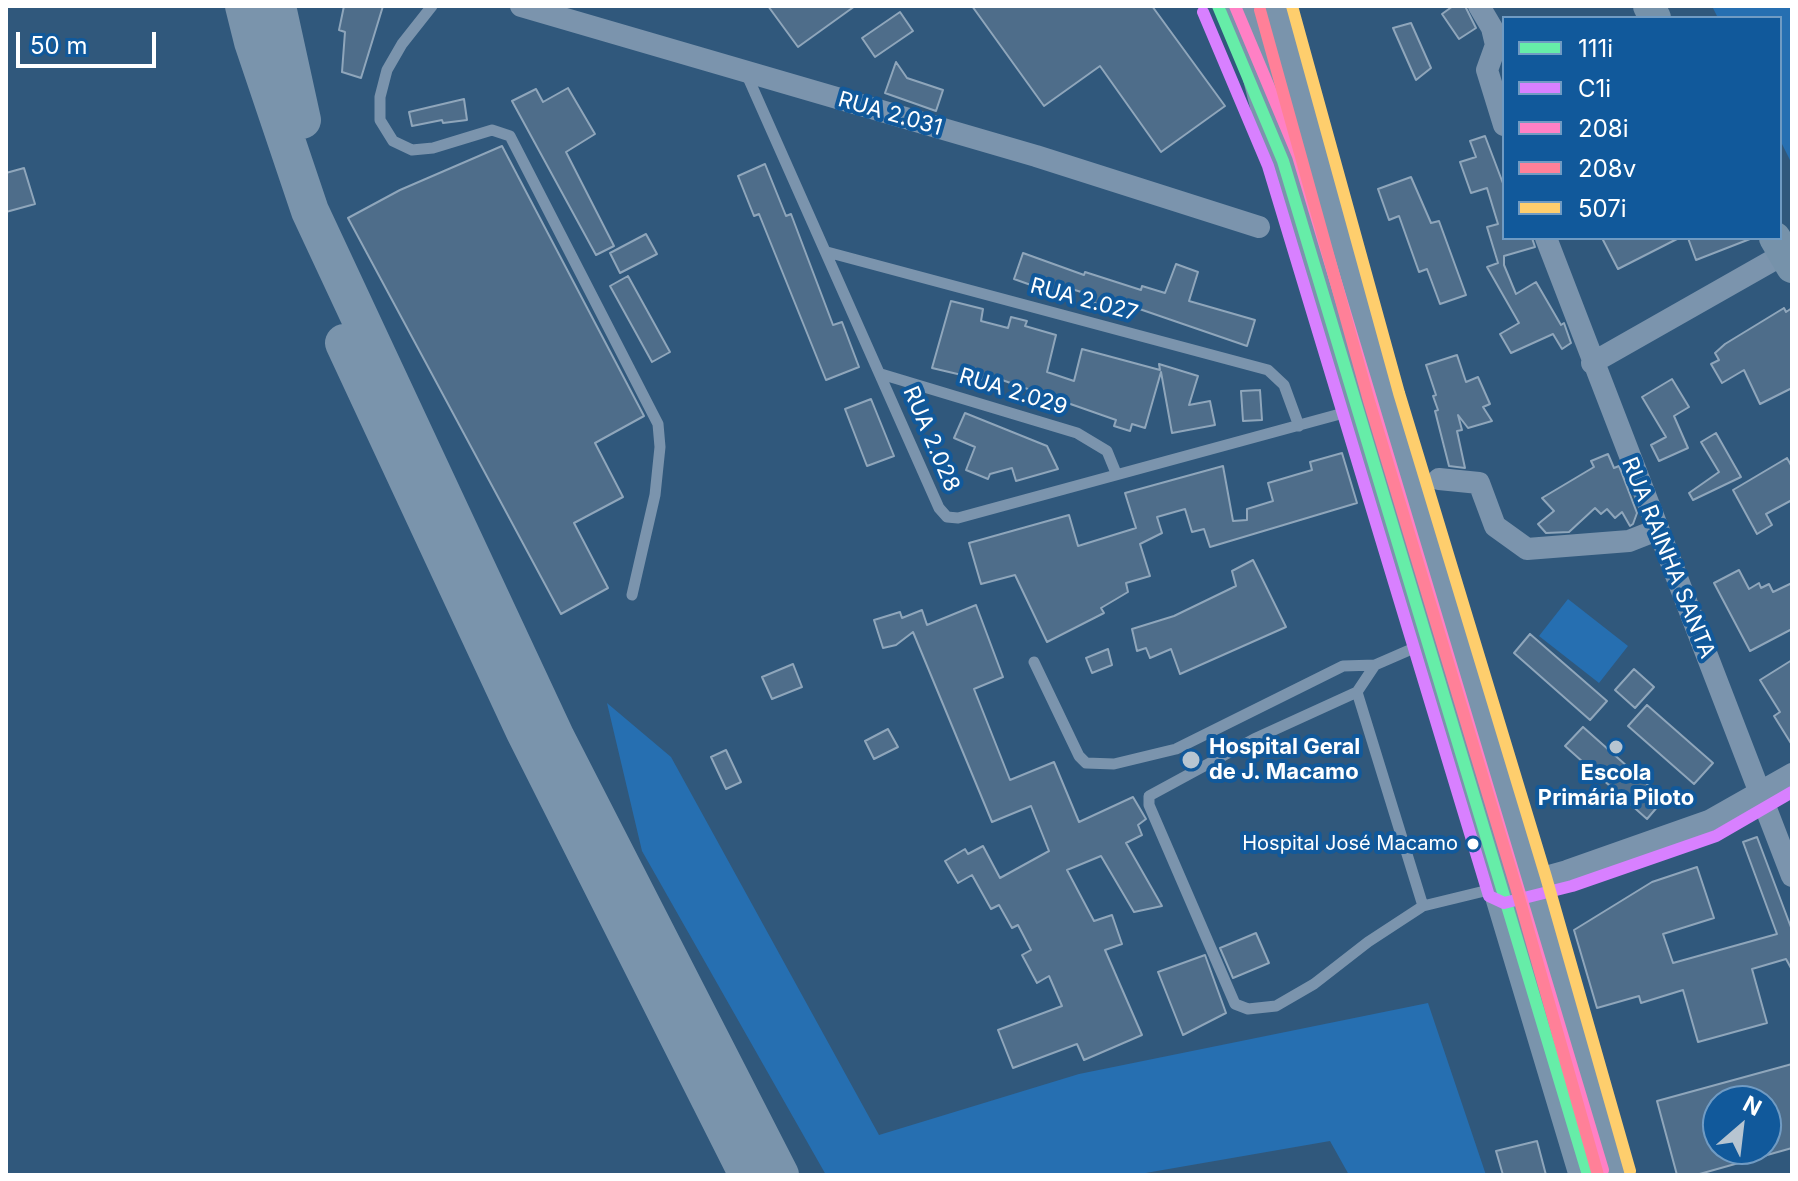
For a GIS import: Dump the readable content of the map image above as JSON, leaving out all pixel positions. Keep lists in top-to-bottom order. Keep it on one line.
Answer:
{"streets":{"street":["RUA 2.031","RUA RAINHA SANTA"],"lane":["RUA 2.027","RUA 2.029","RUA 2.028"]},"crossings":[["RUA 2.031","RUA 2.028"],["RUA 2.027","RUA 2.028"],["RUA 2.029","RUA 2.028"]],"places":["Escola Primária Piloto","Hospital Geral de J. Macamo","Hospital José Macamo"],"lines":["transit line 111i","transit line 208i","transit line 507i","transit line 208v","transit line C1i"],"legend":["111i","C1i","208i","208v","507i"],"scale_bar":"50 m","north":"top right"}
